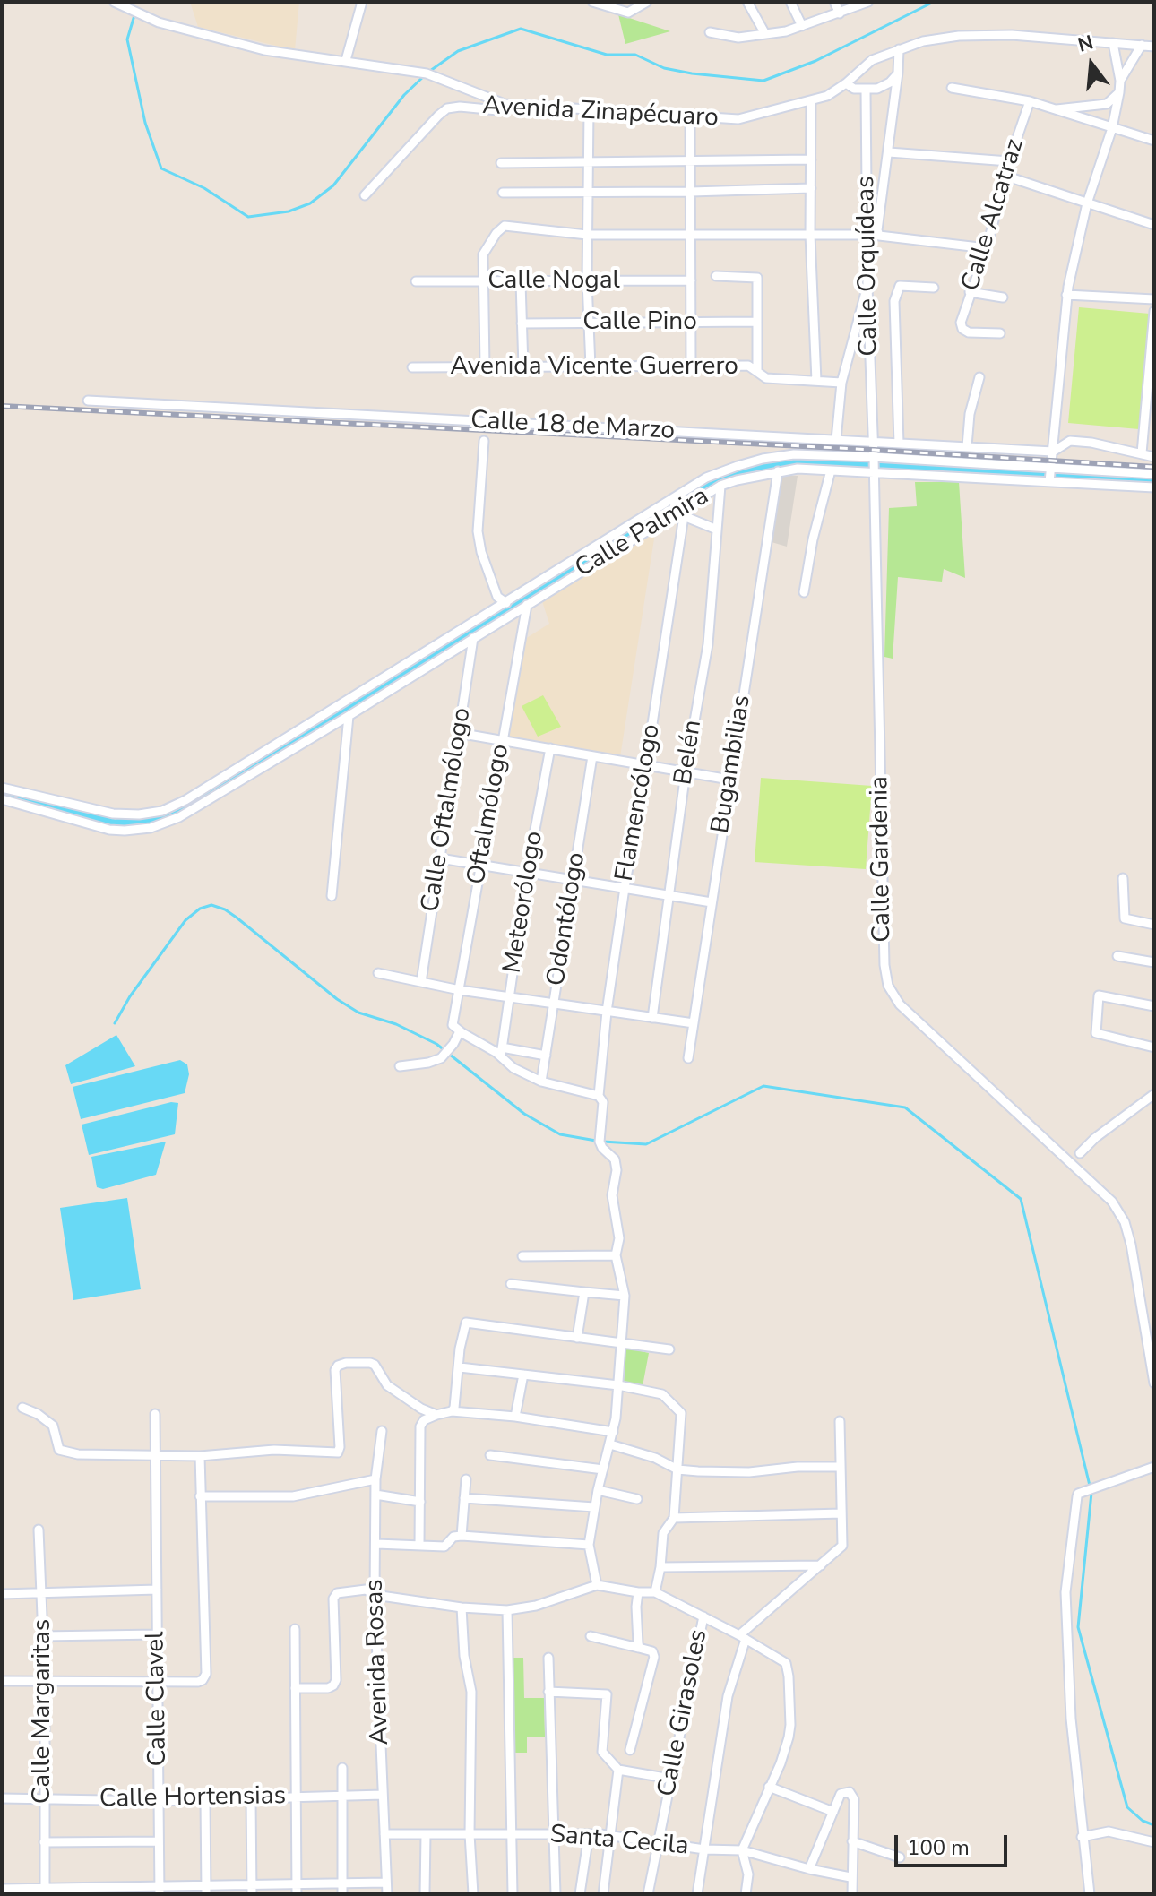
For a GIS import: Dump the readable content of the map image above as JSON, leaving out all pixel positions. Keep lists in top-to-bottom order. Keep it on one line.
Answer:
{"streets":{"street":["Avenida Zinapécuaro","Calle Alcatraz","Calle Orquídeas","Calle Nogal","Calle Pino","Avenida Vicente Guerrero","Calle 18 de Marzo","Calle Palmira","Belén","Bugambilias","Flamencólogo","Calle Oftalmólogo","Oftalmólogo","Calle Gardenia","Meteorólogo","Odontólogo","Avenida Rosas","Calle Clavel","Calle Margaritas","Calle Girasoles","Calle Hortensias","Santa Cecila"]},"crossings":[["Calle Orquídeas","Calle 18 de Marzo"],["Calle Orquídeas","Calle Gardenia"],["Calle Palmira","Belén"],["Calle Palmira","Bugambilias"],["Calle Palmira","Flamencólogo"],["Calle Palmira","Calle Oftalmólogo"],["Calle Palmira","Oftalmólogo"],["Calle Palmira","Calle Gardenia"],["Avenida Rosas","Calle Hortensias"],["Avenida Rosas","Santa Cecila"],["Calle Clavel","Calle Hortensias"],["Calle Margaritas","Calle Hortensias"],["Calle Girasoles","Santa Cecila"]],"scale_bar":"100 m","north":"top"}
